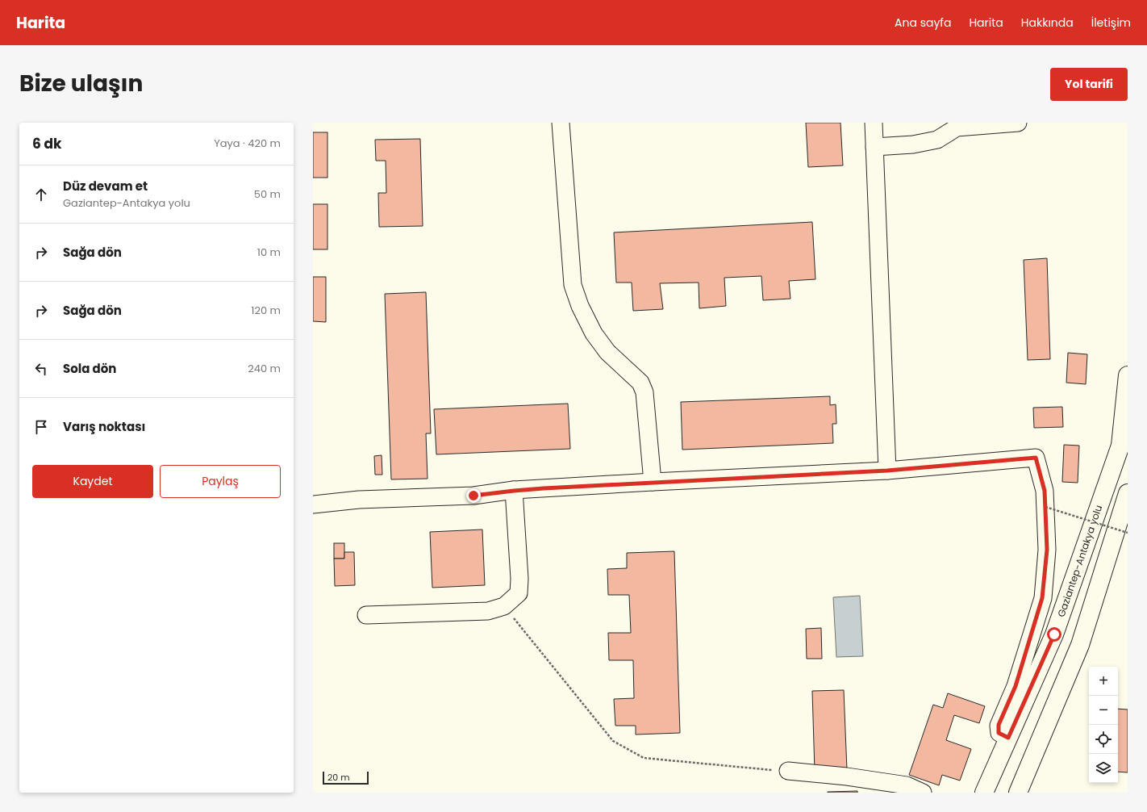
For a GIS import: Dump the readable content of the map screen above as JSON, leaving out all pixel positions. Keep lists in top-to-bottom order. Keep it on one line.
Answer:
{"streets":{"main road":["Gaziantep-Antakya yolu"]},"scale_bar":"20 m","page":{"header":"Harita","nav":["Ana sayfa","Harita","Hakkında","İletişim"],"title":"Bize ulaşın","buttons":["Yol tarifi",["Kaydet","Paylaş"]],"heading":["6 dk","Yaya · 420 m"],"list":[["Düz devam et","Gaziantep-Antakya yolu","50 m"],["Sağa dön","10 m"],["Sağa dön","120 m"],["Sola dön","240 m"],"Varış noktası"],"map_buttons":["+","−"],"scale":"20 m"}}
